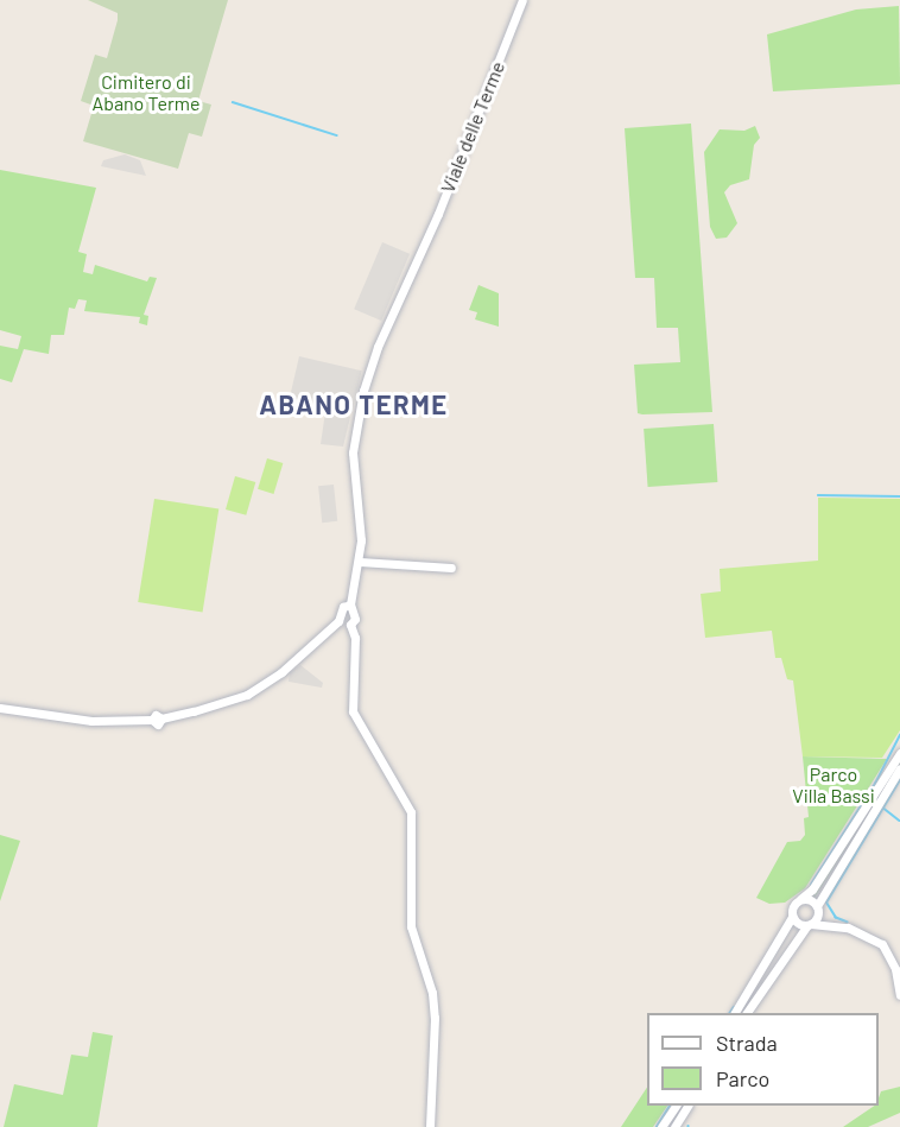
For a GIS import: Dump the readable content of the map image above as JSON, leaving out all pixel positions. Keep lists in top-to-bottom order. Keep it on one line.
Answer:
{"streets":{"street":["Viale delle Terme"]},"districts":["ABANO TERME"],"parks":["Cimitero di Abano Terme","Parco Villa Bassi"],"legend":["Strada","Parco"]}
